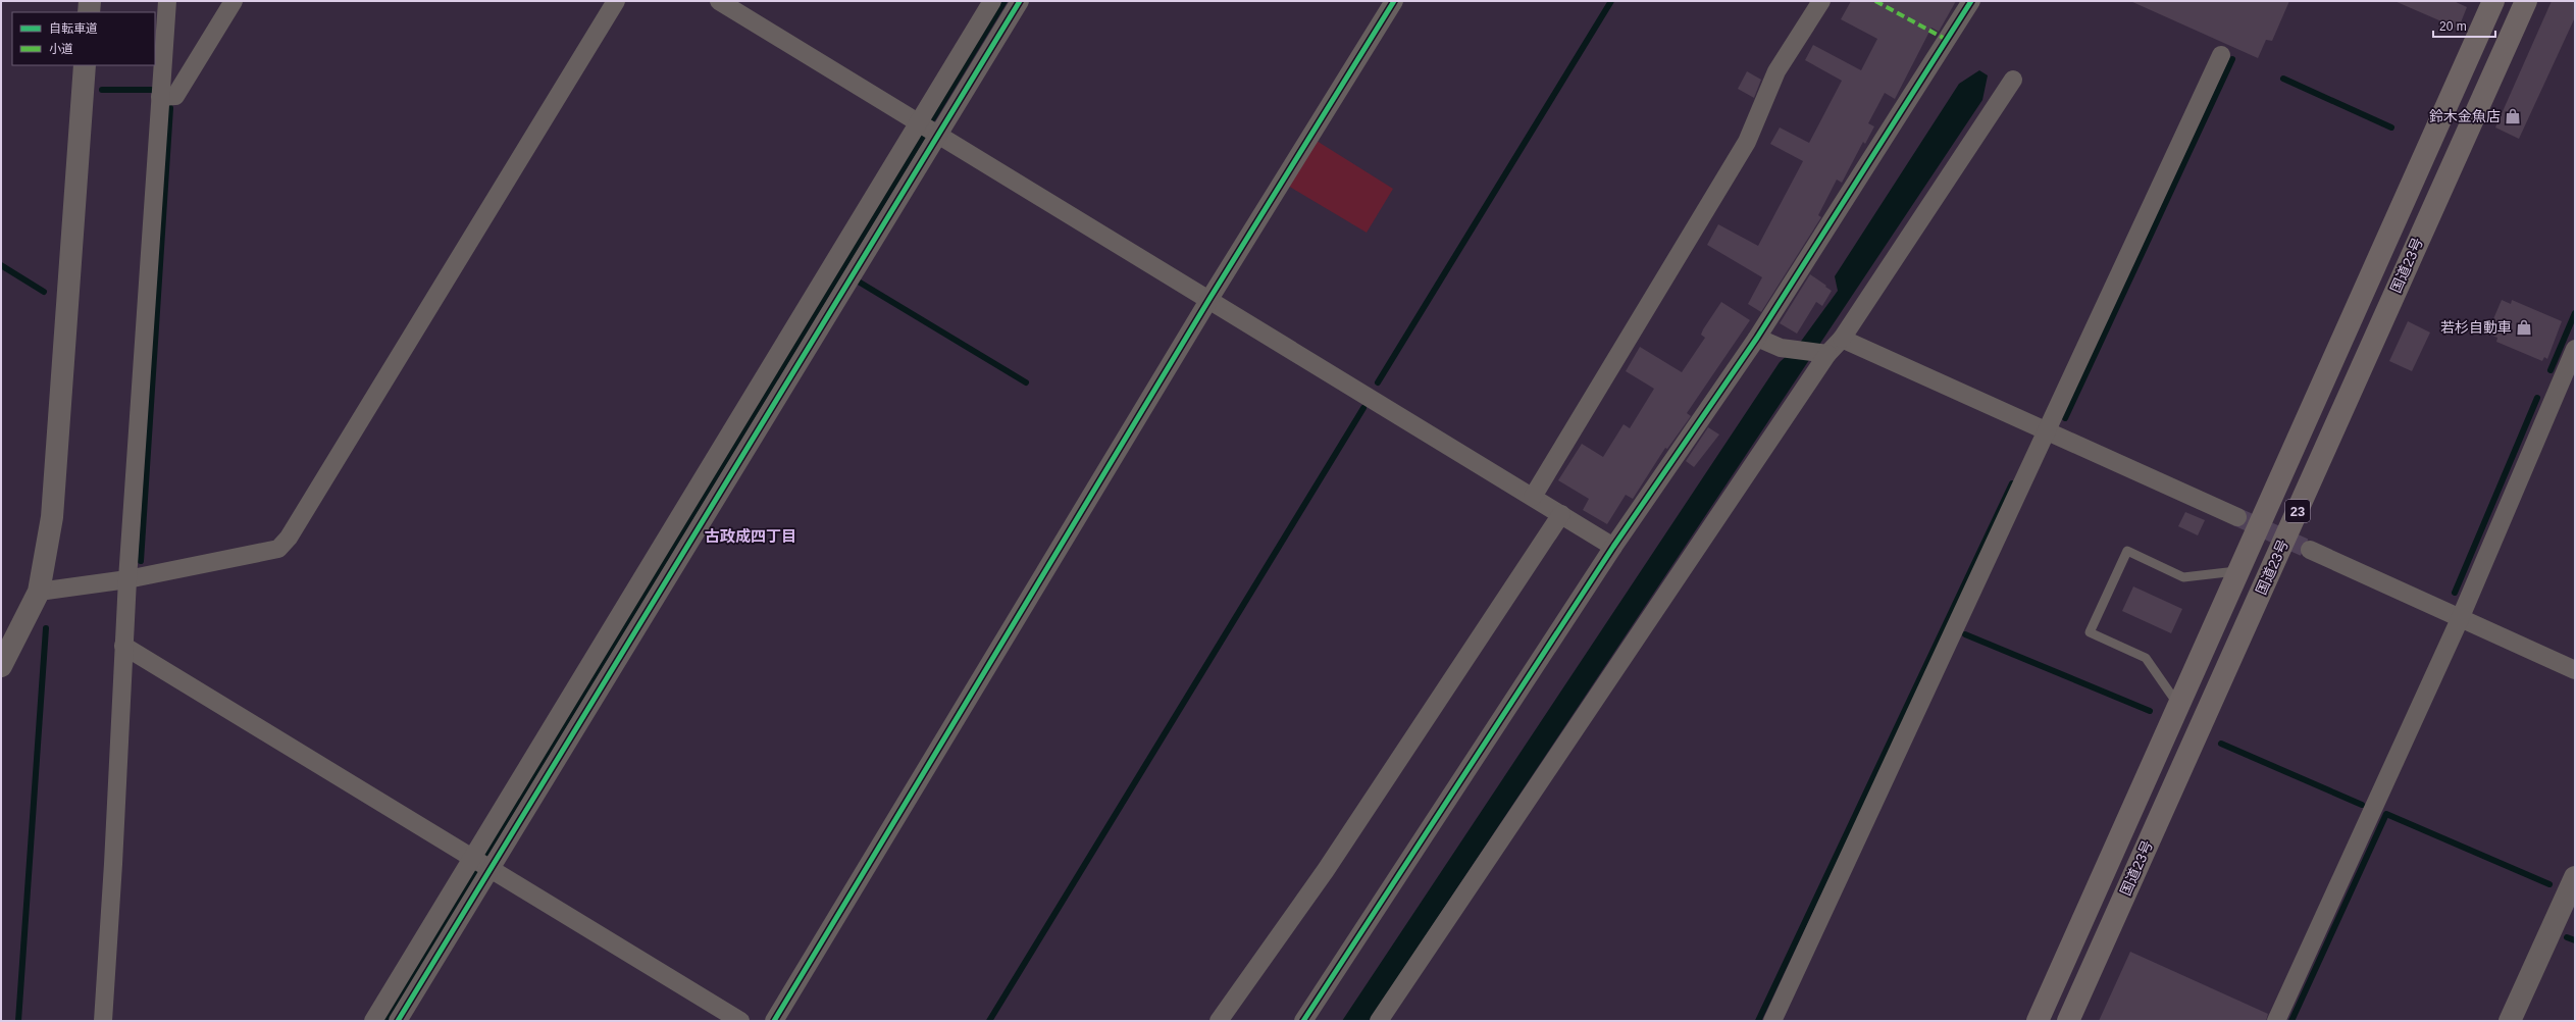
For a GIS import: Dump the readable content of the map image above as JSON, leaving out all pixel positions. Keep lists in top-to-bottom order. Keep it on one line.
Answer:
{"streets":{"highway":["国道23号","23"]},"districts":["古政成四丁目"],"places":{"shop":["鈴木金魚店","若杉自動車"]},"legend":["自転車道","小道"],"scale_bar":"20 m"}
